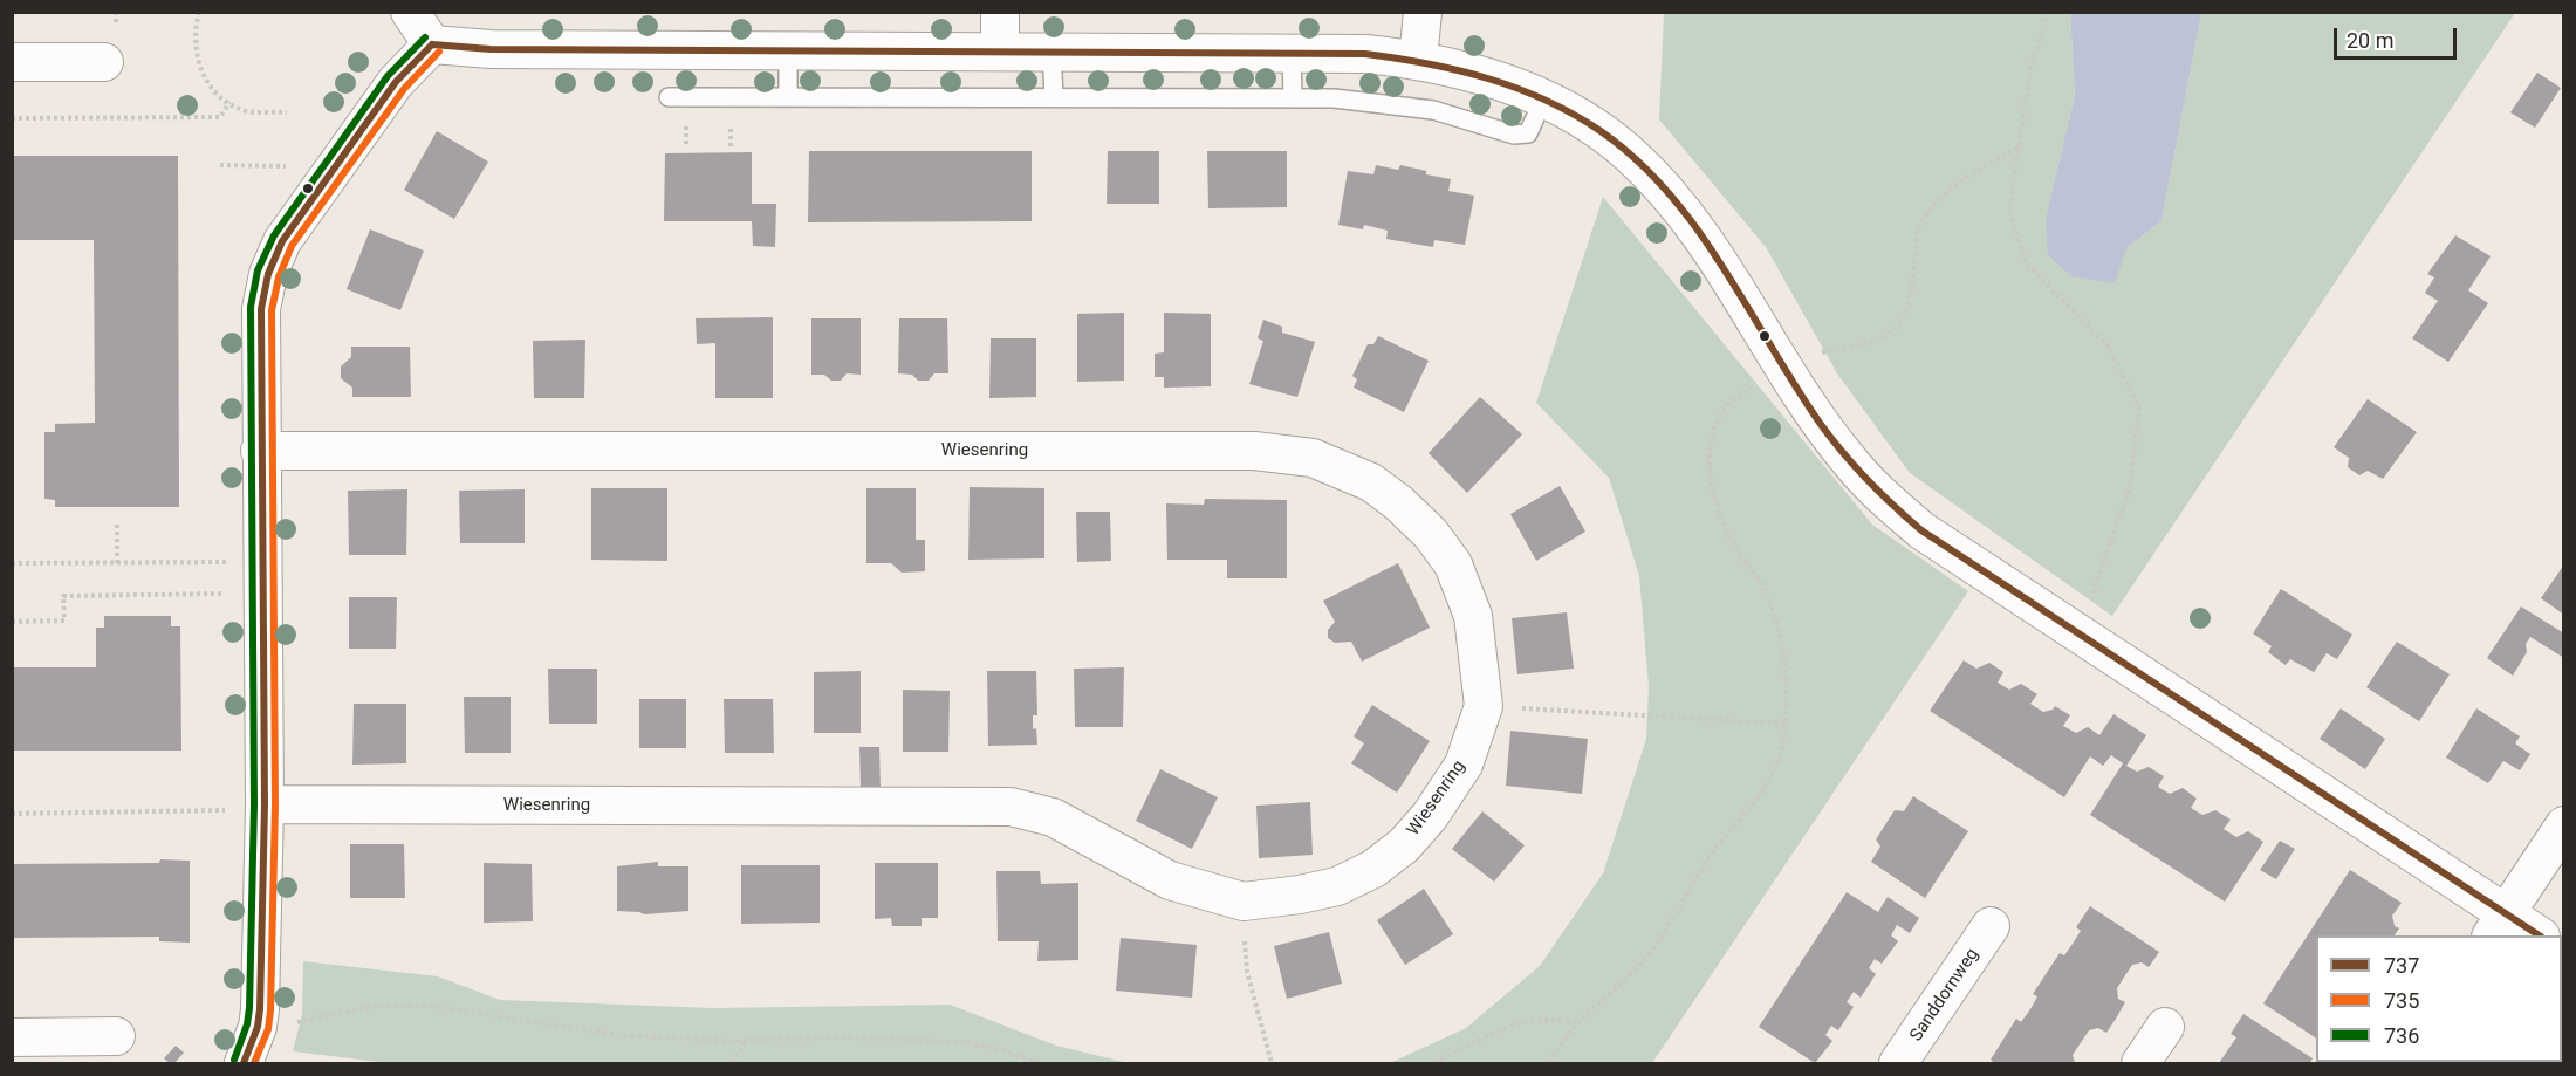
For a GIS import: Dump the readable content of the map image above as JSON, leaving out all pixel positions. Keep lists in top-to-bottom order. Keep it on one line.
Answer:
{"streets":{"street":["Wiesenring","Sanddornweg"]},"lines":["transit line 736","transit line 737","transit line 735"],"legend":["737","735","736"],"scale_bar":"20 m"}
